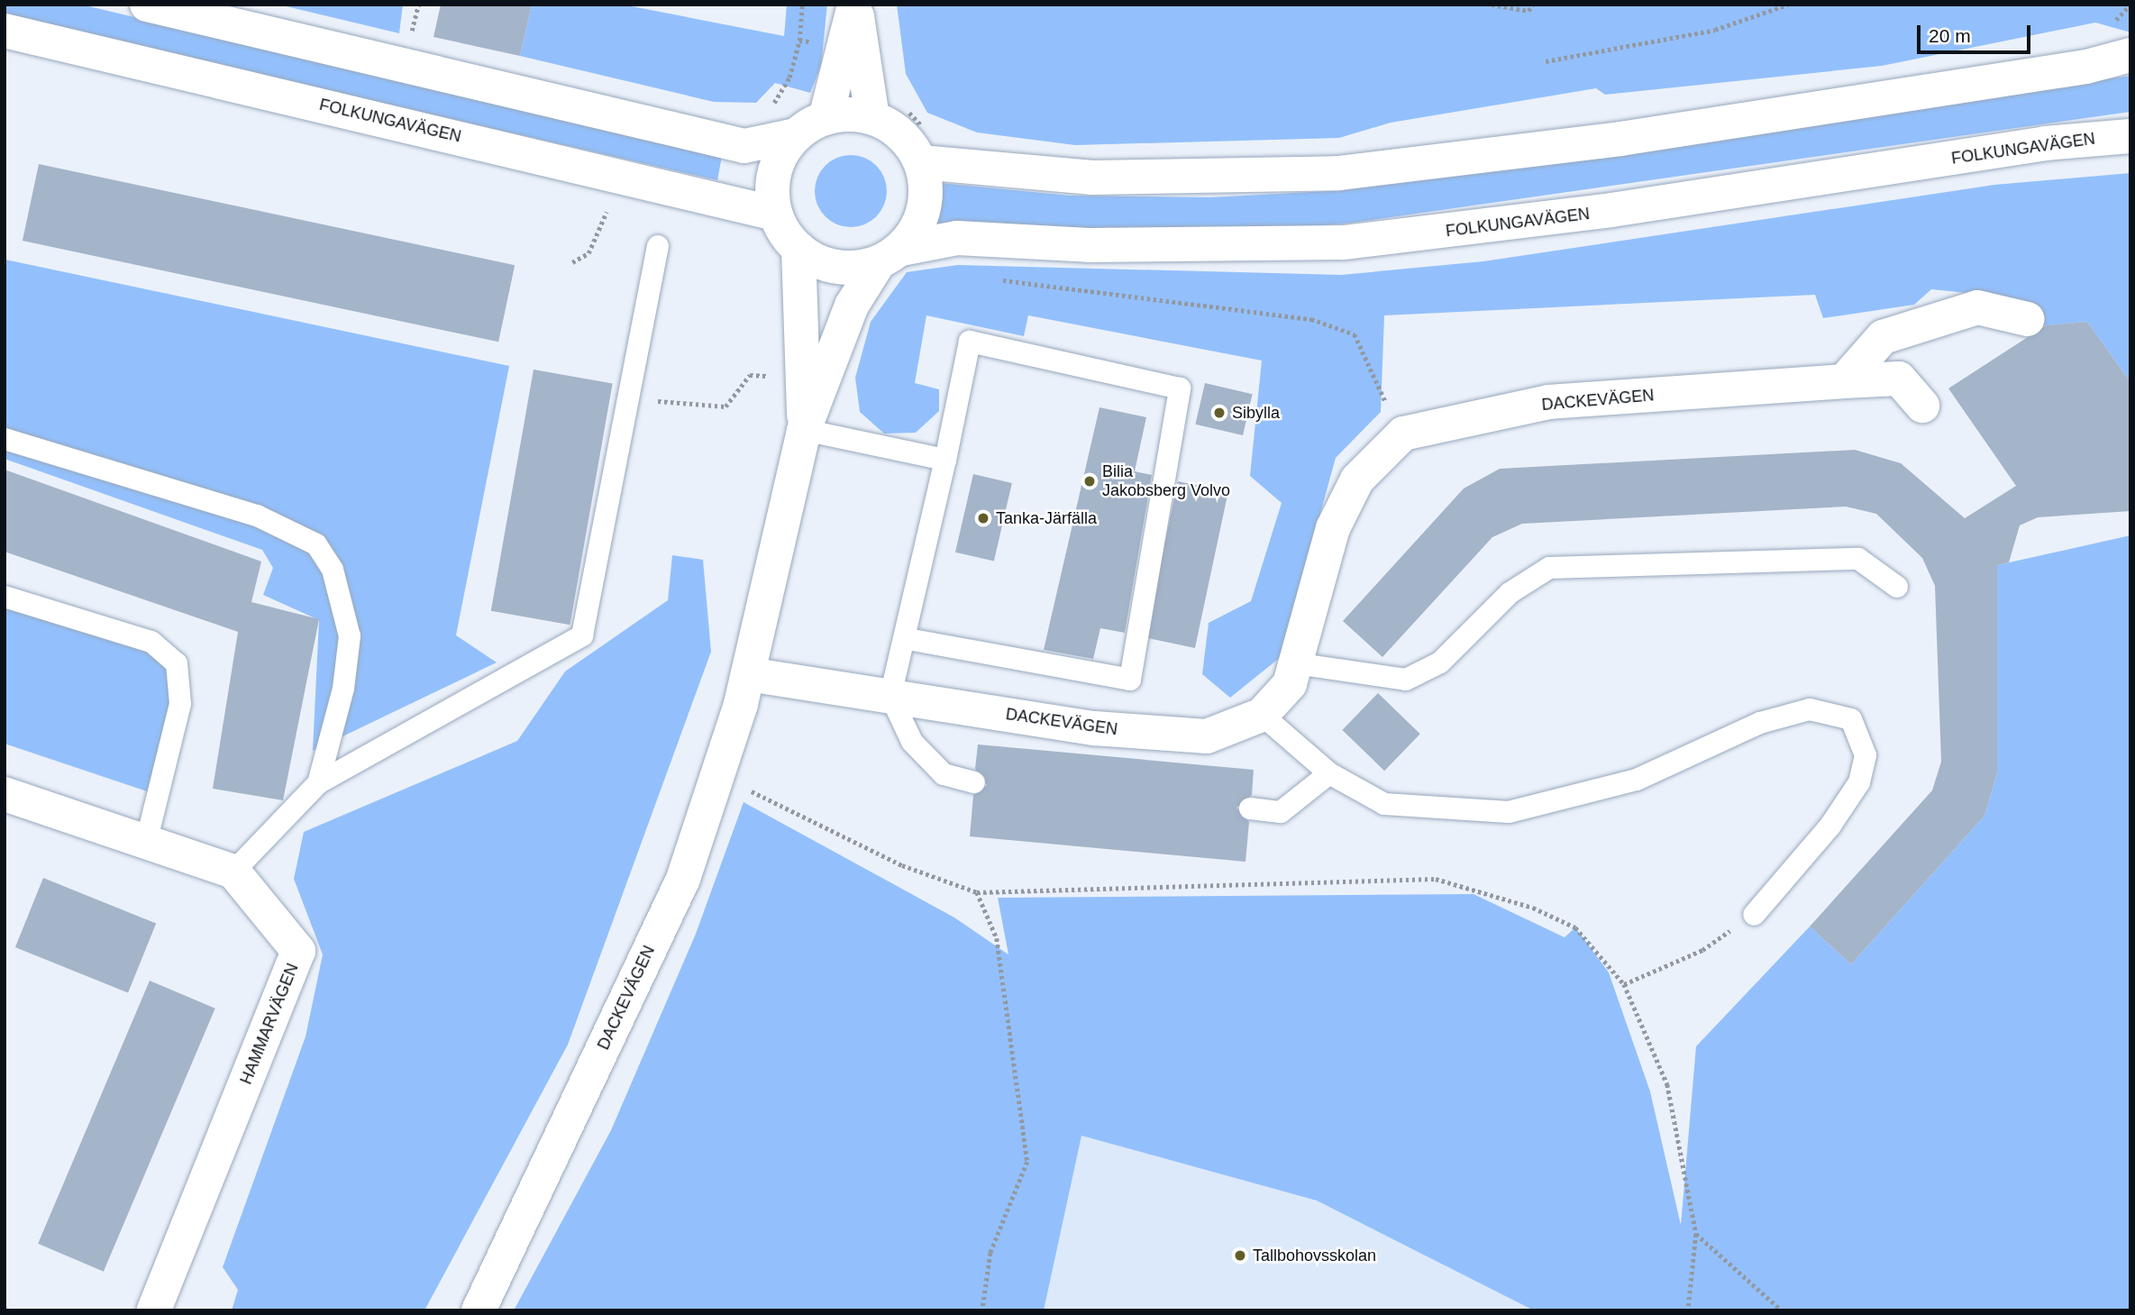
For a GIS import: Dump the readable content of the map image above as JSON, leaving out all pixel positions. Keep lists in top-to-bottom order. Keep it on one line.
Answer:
{"streets":{"street":["FOLKUNGAVÄGEN","DACKEVÄGEN","HAMMARVÄGEN"]},"crossings":[["FOLKUNGAVÄGEN","DACKEVÄGEN"]],"places":["Sibylla","Bilia Jakobsberg Volvo","Tanka-Järfälla","Tallbohovsskolan"],"scale_bar":"20 m"}
